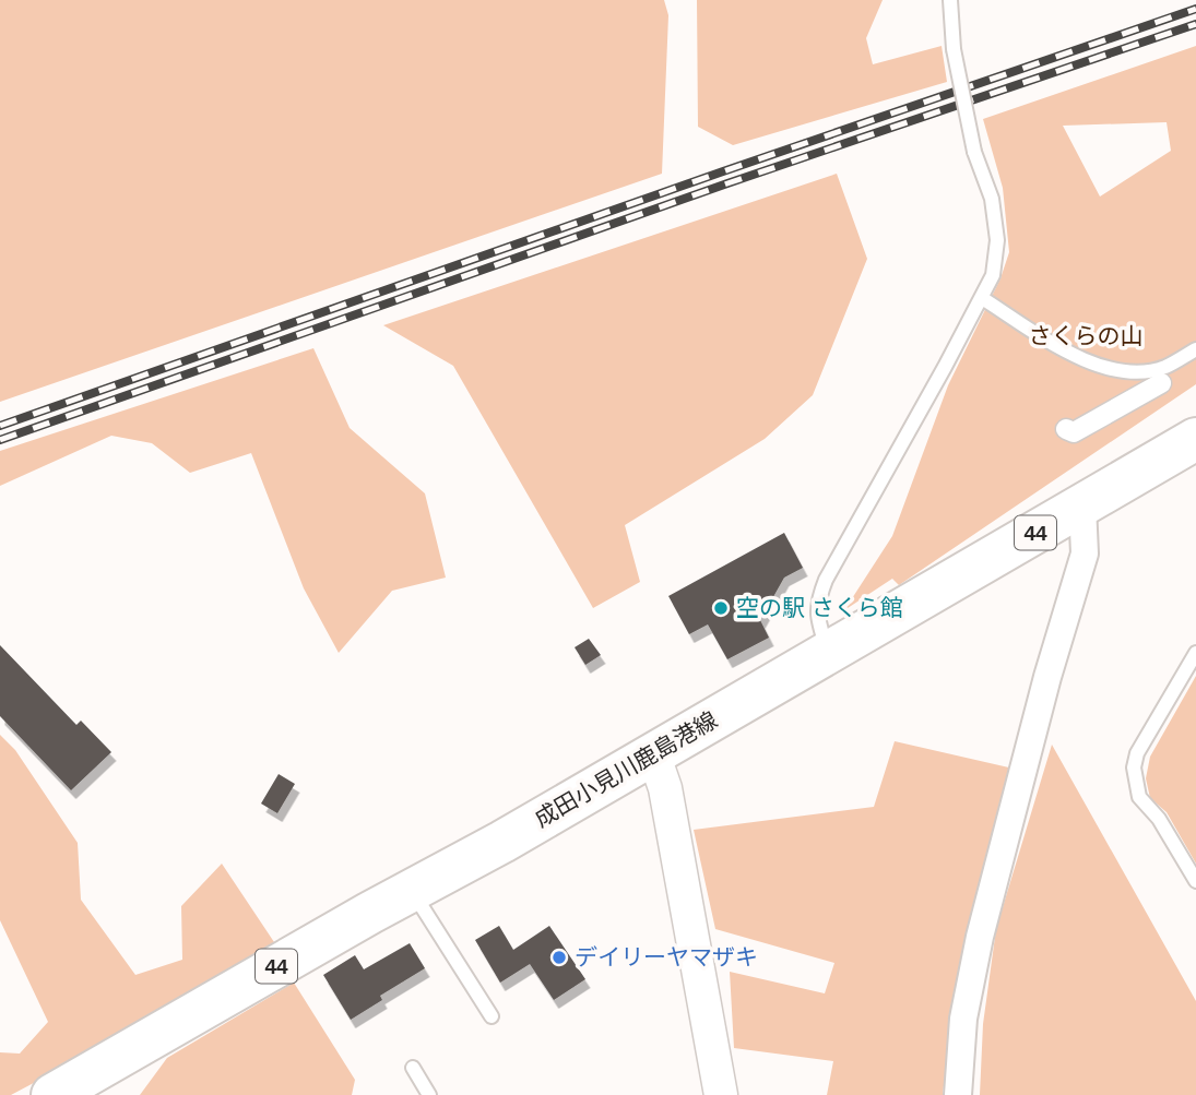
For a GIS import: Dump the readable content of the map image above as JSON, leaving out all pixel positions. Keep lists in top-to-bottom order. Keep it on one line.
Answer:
{"streets":{"main road":["44","成田小見川鹿島港線"]},"parks":["さくらの山"],"places":["空の駅 さくら館","デイリーヤマザキ"]}
